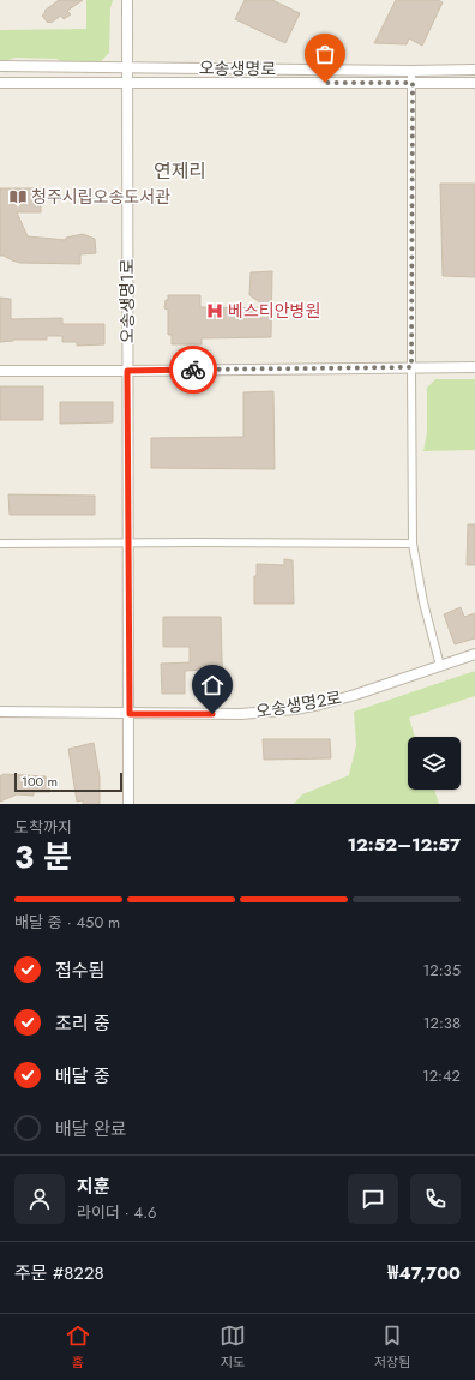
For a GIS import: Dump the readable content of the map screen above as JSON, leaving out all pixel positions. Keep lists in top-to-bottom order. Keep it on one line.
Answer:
{"streets":{"street":["오송생명로","오송생명1로","오송생명2로"]},"crossings":[["오송생명로","오송생명1로"],["오송생명1로","오송생명2로"]],"districts":["연제리"],"places":{"library":["청주시립오송도서관"],"hospital":["베스티안병원"]},"scale_bar":"100 m","page":{"scale":"100 m","heading":["3 분","도착까지","12:52–12:57"],"panel":["지훈","라이더 · 4.6","주문 #8228","₩47,700"],"bar":"배달 중 · 450 m","list":[["접수됨","12:35"],["조리 중","12:38"],["배달 중","12:42"],"배달 완료"],"tabs":["홈","지도","저장됨"]}}
